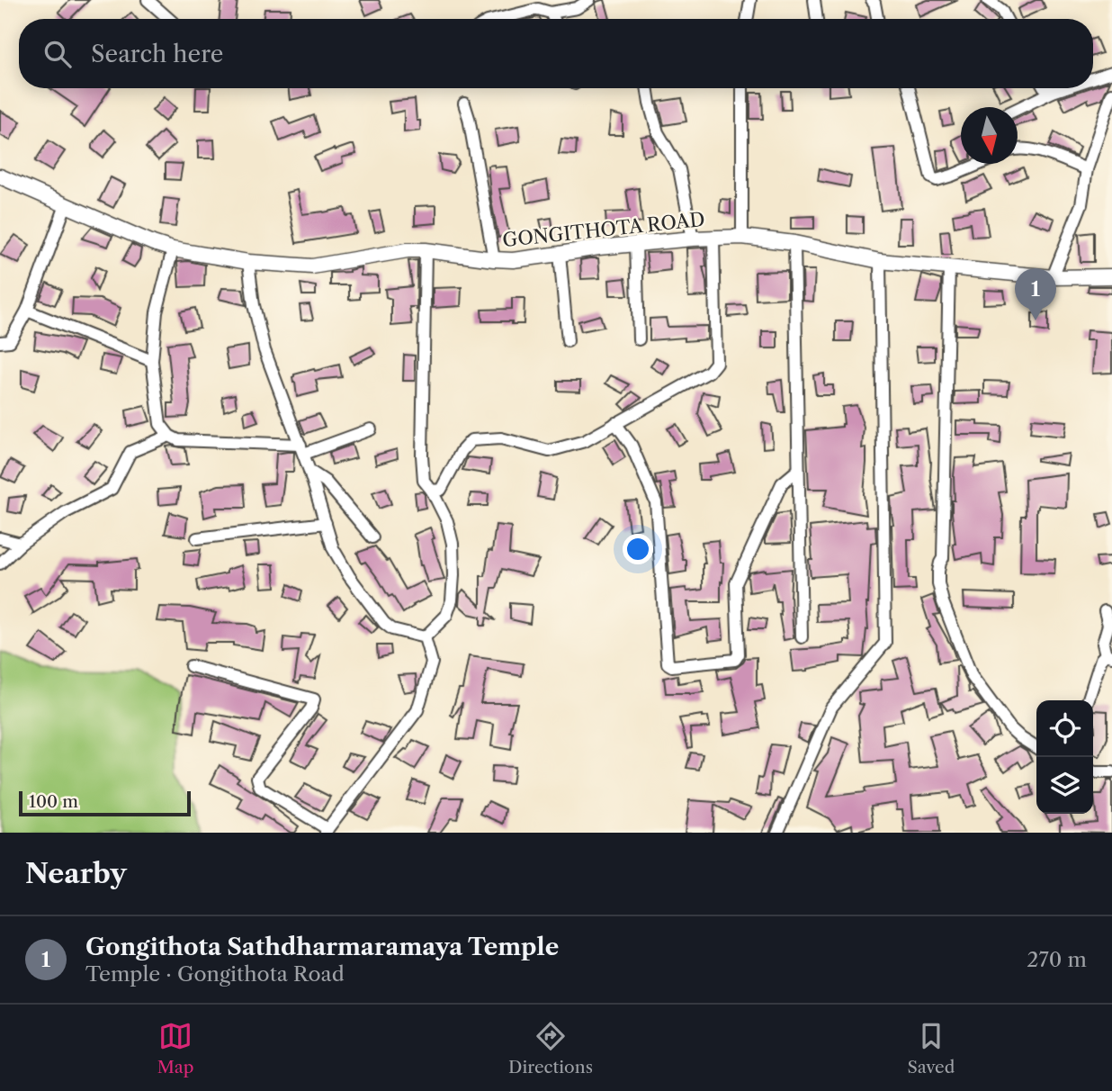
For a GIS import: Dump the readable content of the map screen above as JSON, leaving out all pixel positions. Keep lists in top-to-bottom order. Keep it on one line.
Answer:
{"streets":{"street":["GONGITHOTA ROAD"]},"scale_bar":"100 m","north":"bottom","page":{"search":"Search here","pins":"1","scale":"100 m","heading":"Nearby","list":[{"mark":"1","name":"Gongithota Sathdharmaramaya Temple","note":"Temple · Gongithota Road","value":"270 m"}],"nav":["Map","Directions","Saved"]}}
